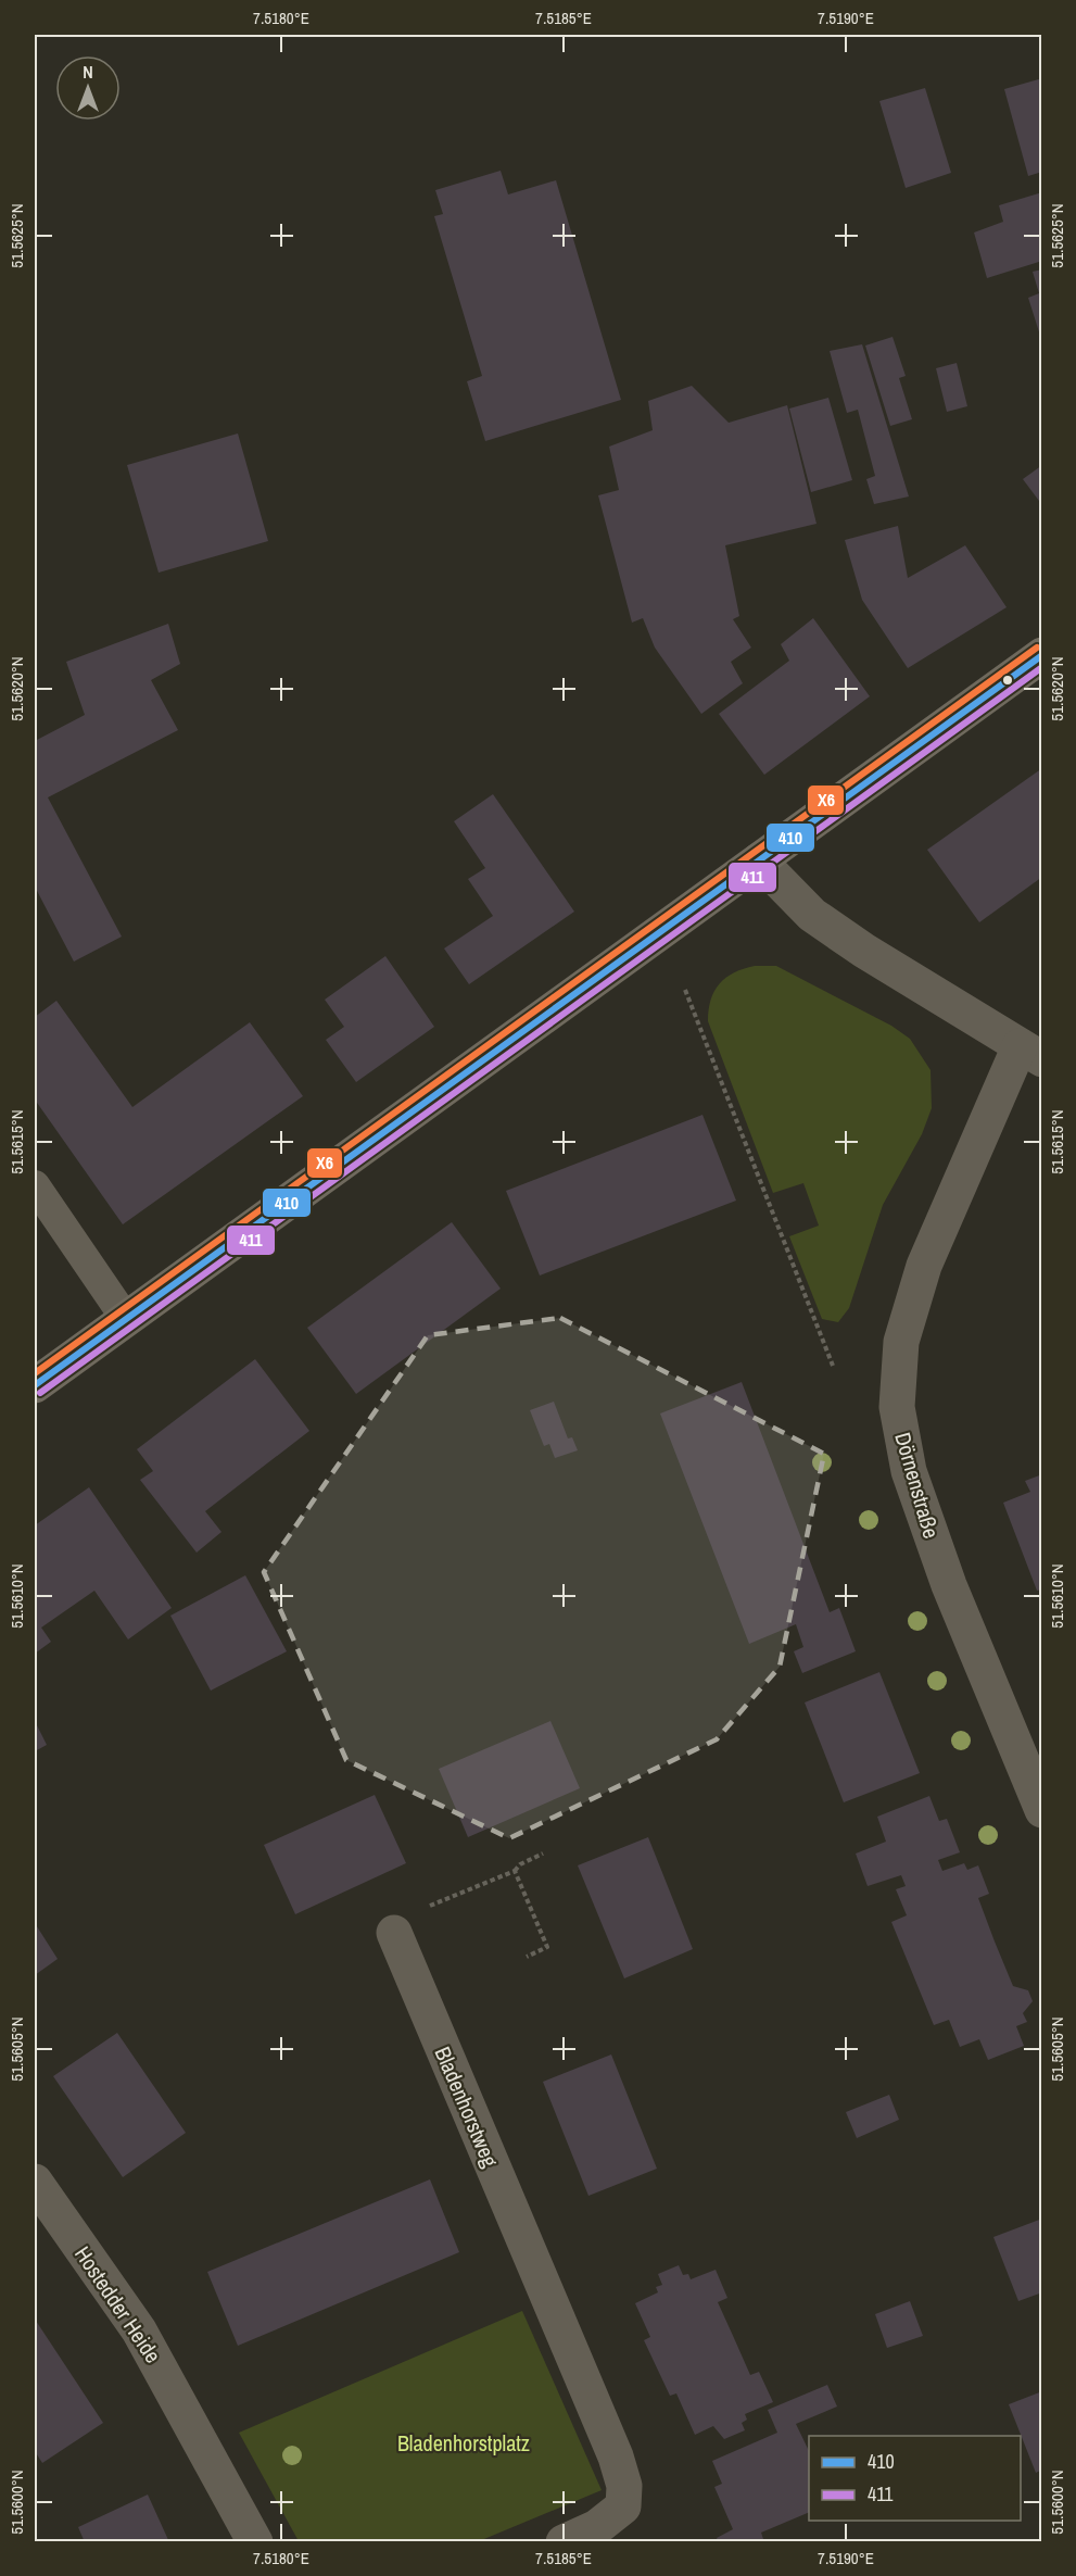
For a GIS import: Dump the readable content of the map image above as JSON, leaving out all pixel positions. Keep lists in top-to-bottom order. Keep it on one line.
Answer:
{"streets":{"street":["Dörnenstraße","Bladenhorstweg","Hostedder Heide"]},"parks":["Bladenhorstplatz"],"lines":["transit line X6","transit line 410","transit line 411"],"legend":["410","411"],"north":"top","coordinates":["7.5180°E","7.5185°E","7.5190°E","51.5625°N","51.5620°N","51.5615°N","51.5610°N","51.5605°N","51.5600°N"]}
